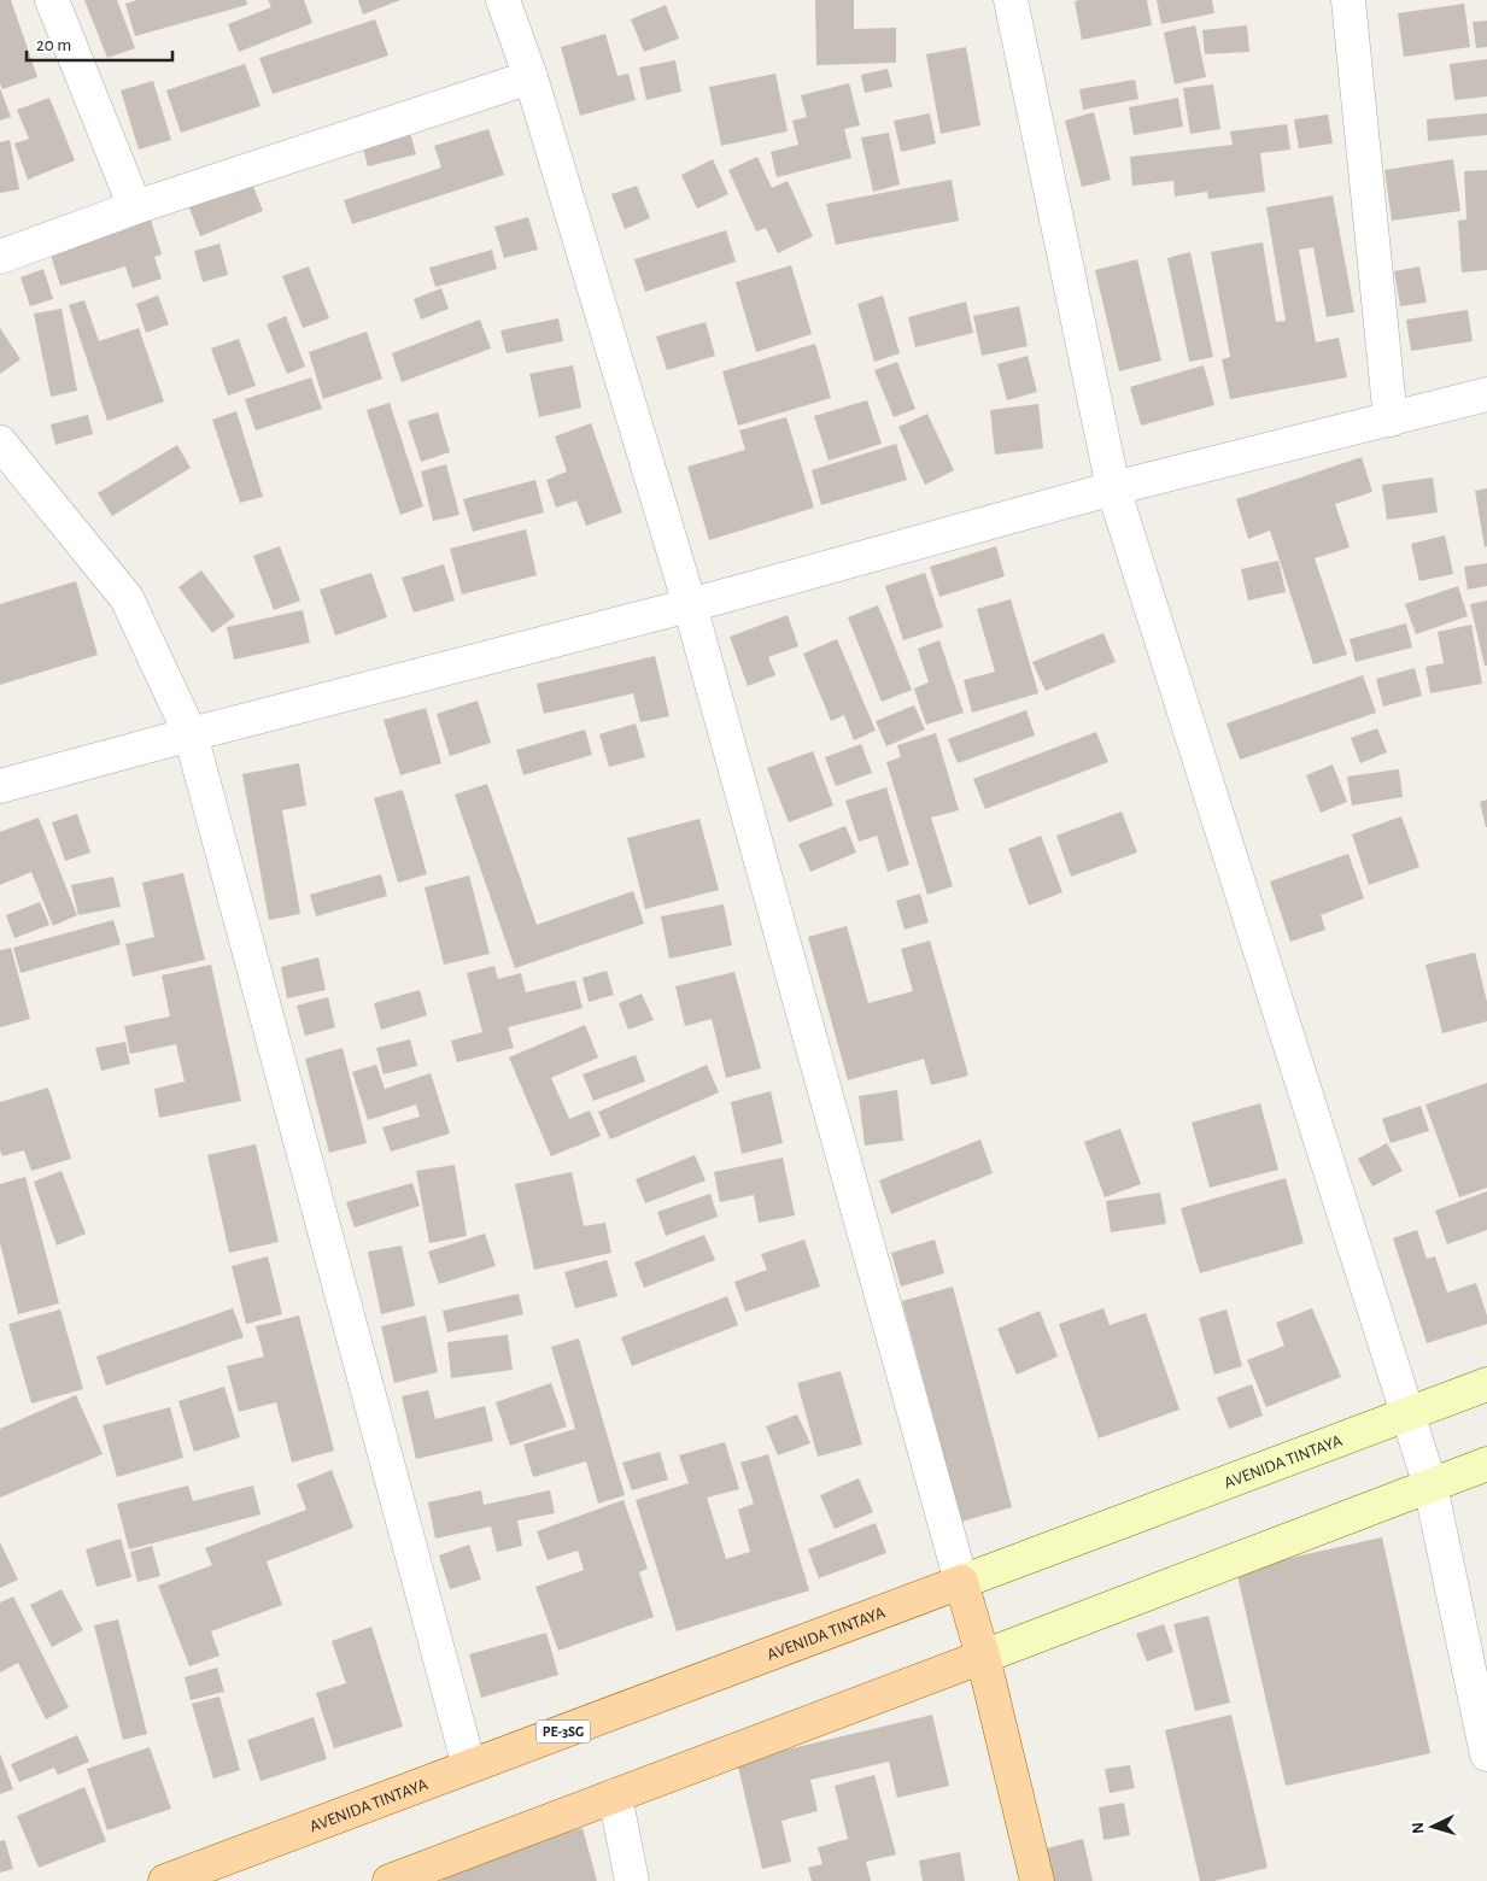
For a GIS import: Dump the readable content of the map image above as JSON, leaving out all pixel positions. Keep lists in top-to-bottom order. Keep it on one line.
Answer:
{"streets":{"main road":["AVENIDA TINTAYA","PE-3SG"]},"scale_bar":"20 m","north":"left"}
